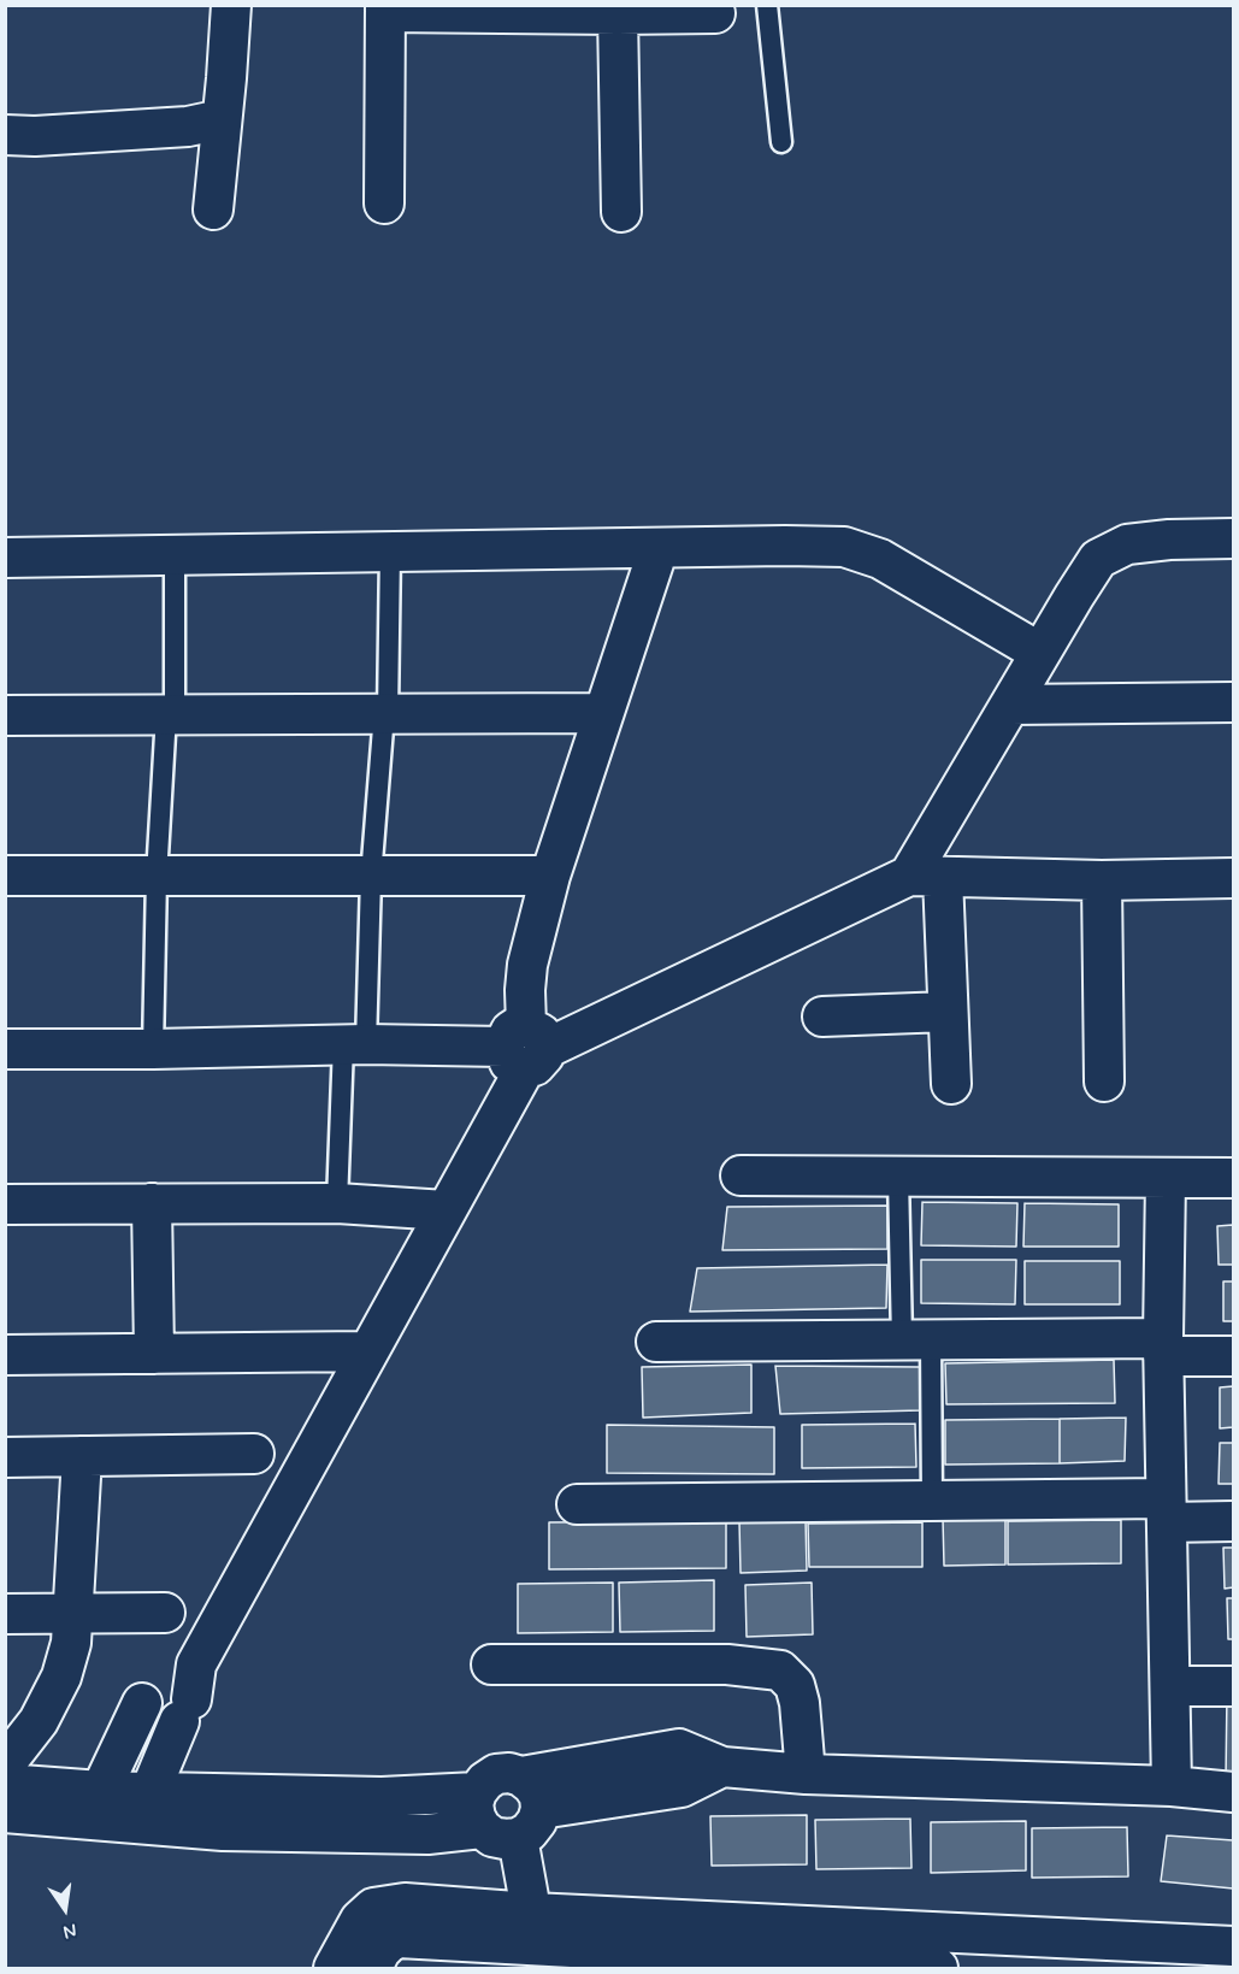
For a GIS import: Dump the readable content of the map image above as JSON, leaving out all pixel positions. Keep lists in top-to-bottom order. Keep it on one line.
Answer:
{"north":"bottom"}
